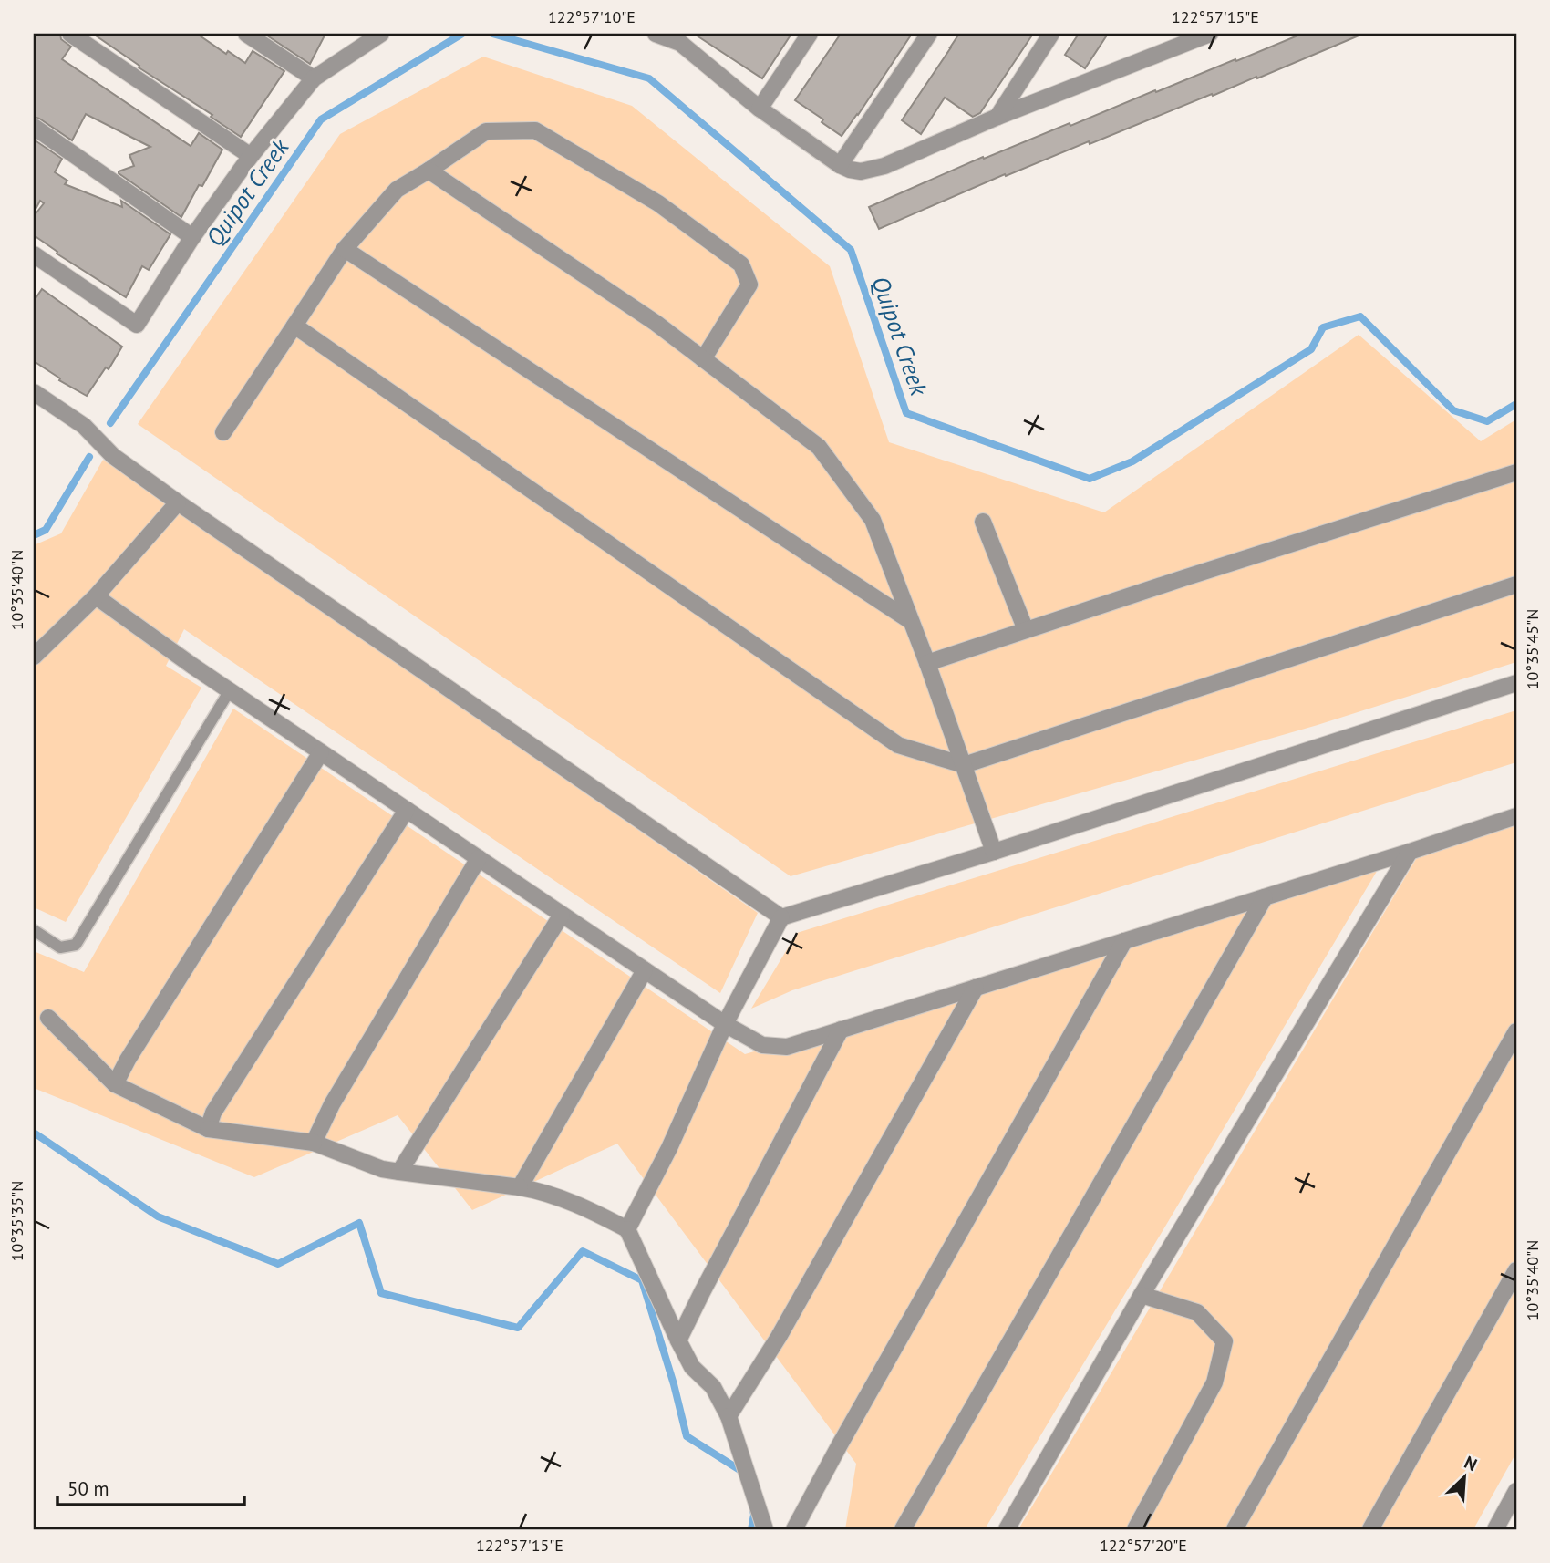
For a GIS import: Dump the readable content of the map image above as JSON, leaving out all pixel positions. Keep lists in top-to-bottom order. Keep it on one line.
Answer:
{"water":["Quipot Creek"],"scale_bar":"50 m","north":"top right","coordinates":["122°57'10\"E","122°57'15\"E","10°35'40\"N","10°35'45\"N","10°35'35\"N","122°57'20\"E"]}
